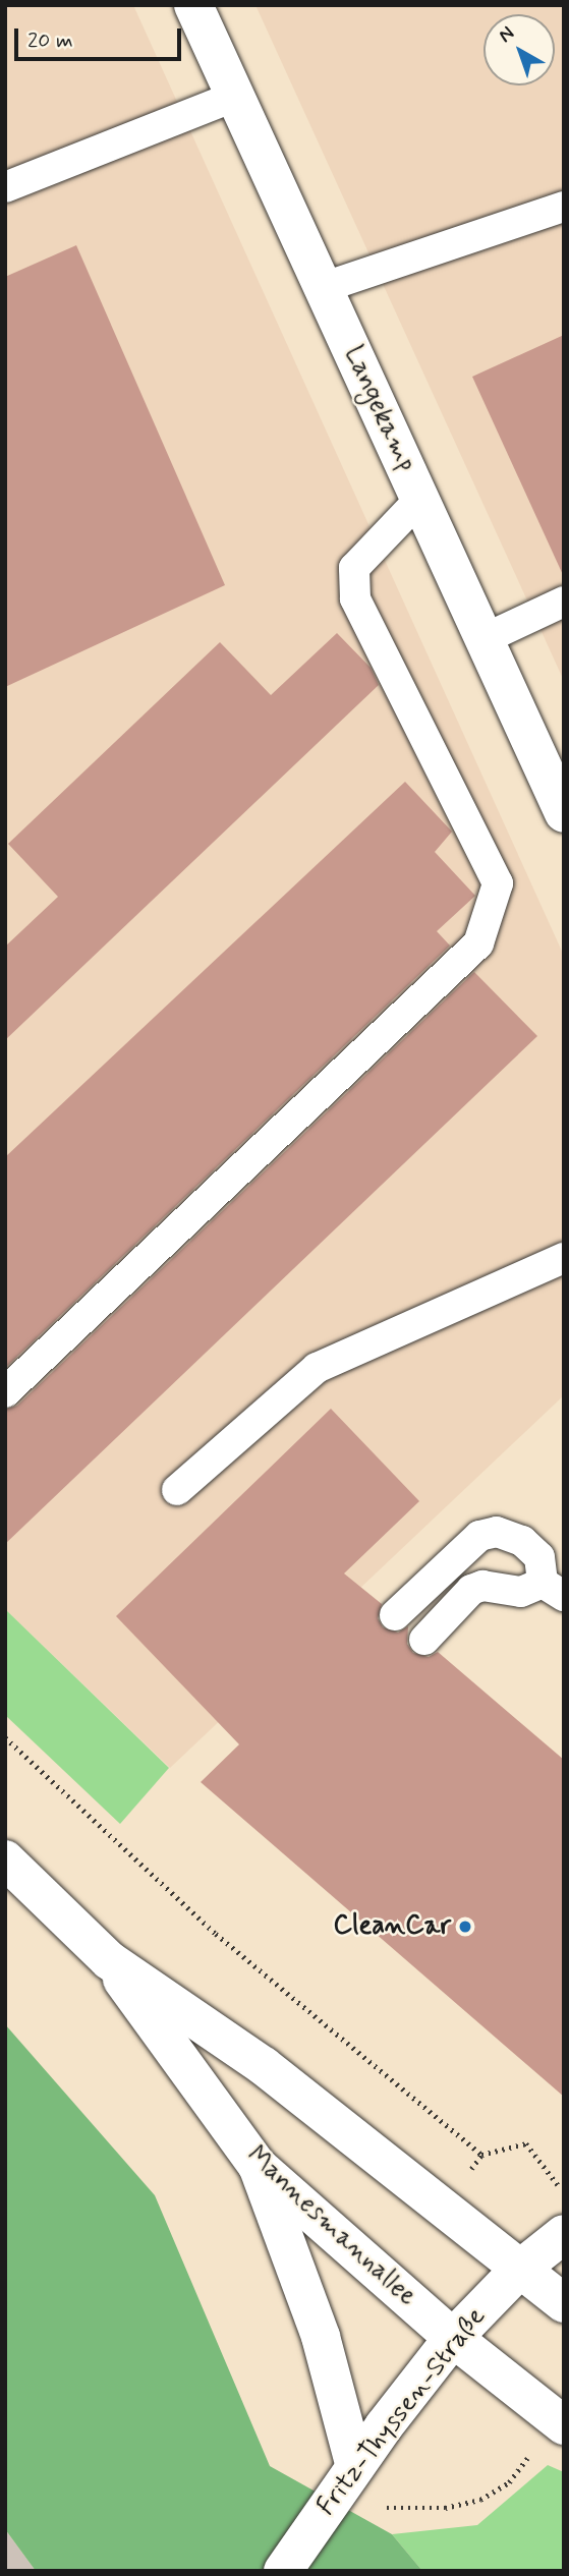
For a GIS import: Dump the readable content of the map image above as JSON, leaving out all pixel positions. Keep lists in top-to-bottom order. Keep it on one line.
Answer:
{"streets":{"street":["Langekamp","Mannesmannallee","Fritz-Thyssen-Straße"]},"crossings":[["Mannesmannallee","Fritz-Thyssen-Straße"]],"places":["CleanCar"],"scale_bar":"20 m","north":"top left"}
